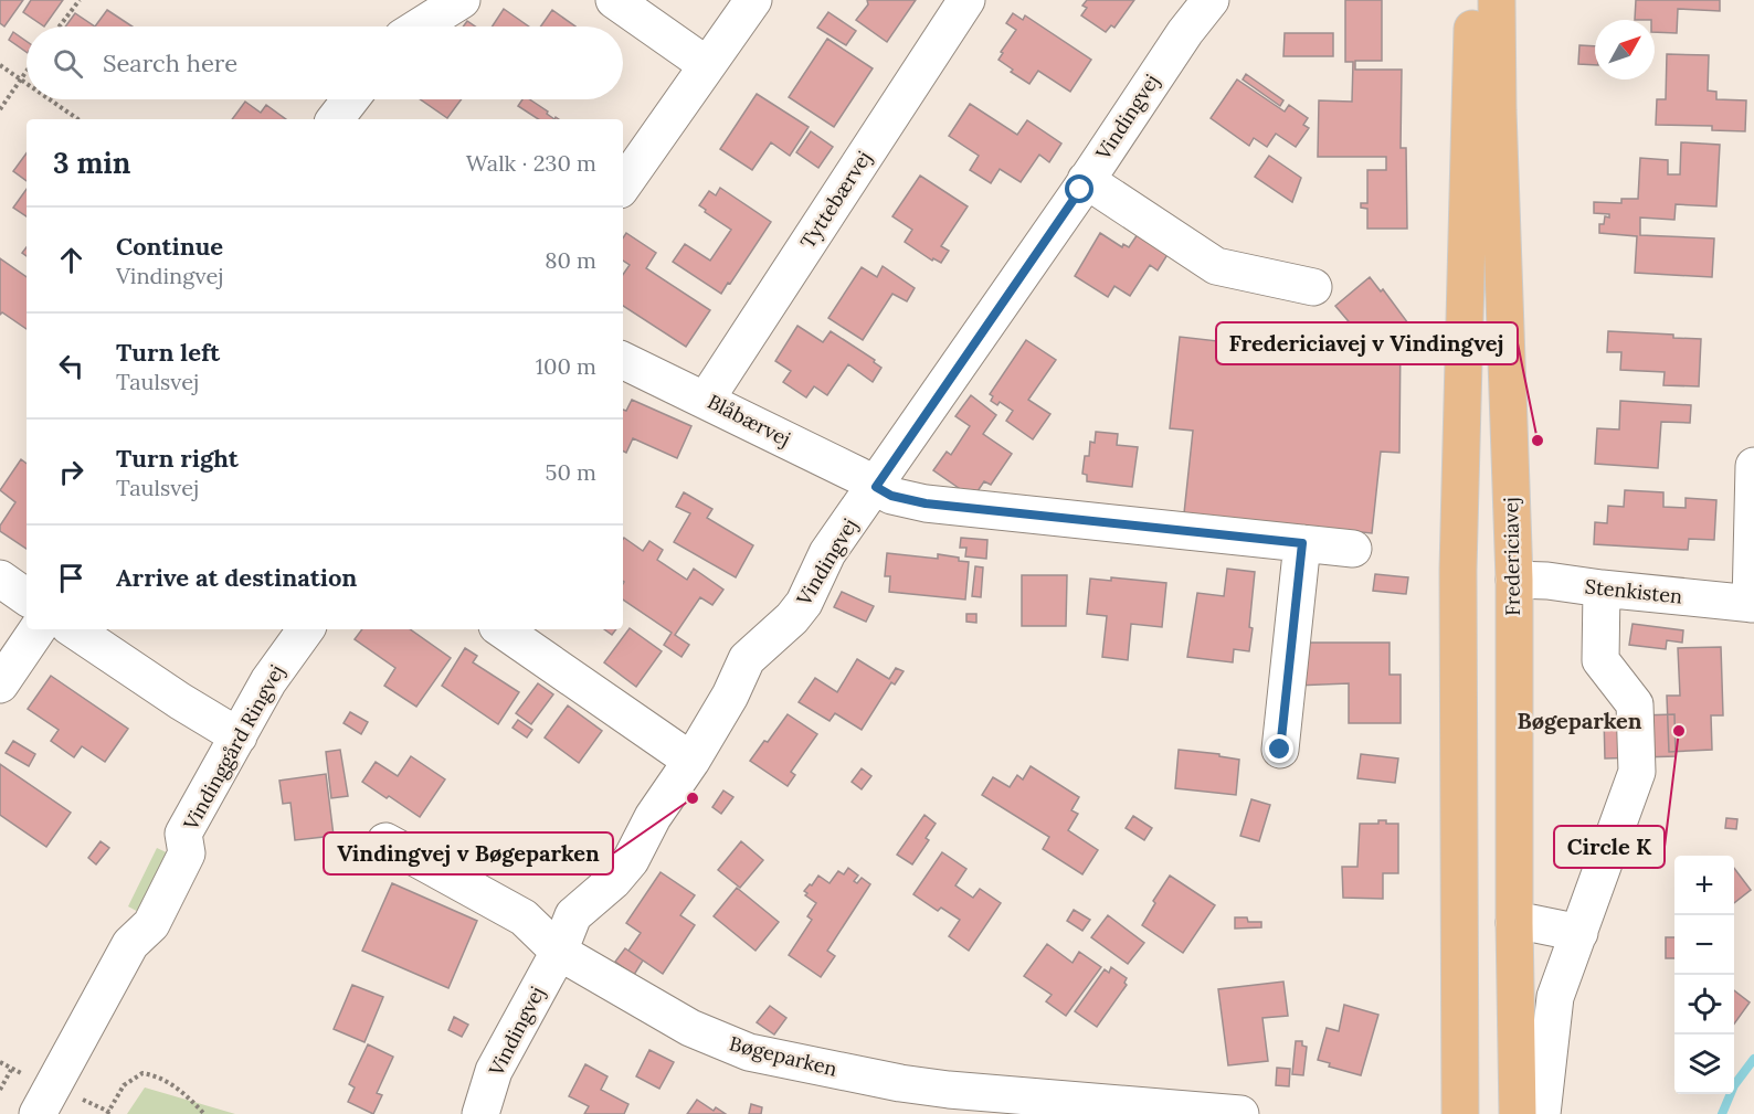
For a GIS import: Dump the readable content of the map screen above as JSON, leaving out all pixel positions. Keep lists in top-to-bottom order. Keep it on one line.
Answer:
{"streets":{"main road":["Fredericiavej"],"street":["Vindingvej","Tyttebærvej","Blåbærvej","Stenkisten","Vindinggård Ringvej","Bøgeparken"]},"crossings":[["Vindingvej","Blåbærvej"],["Vindingvej","Bøgeparken"],["Tyttebærvej","Blåbærvej"],["Fredericiavej","Stenkisten"]],"districts":["Bøgeparken"],"places":["Fredericiavej v Vindingvej","Circle K","Vindingvej v Bøgeparken"],"north":"top right","page":{"search":"Search here","heading":["3 min","Walk · 230 m"],"list":[["Continue","Vindingvej","80 m"],["Turn left","Taulsvej","100 m"],["Turn right","Taulsvej","50 m"],"Arrive at destination"],"map_buttons":["+","−"]}}
